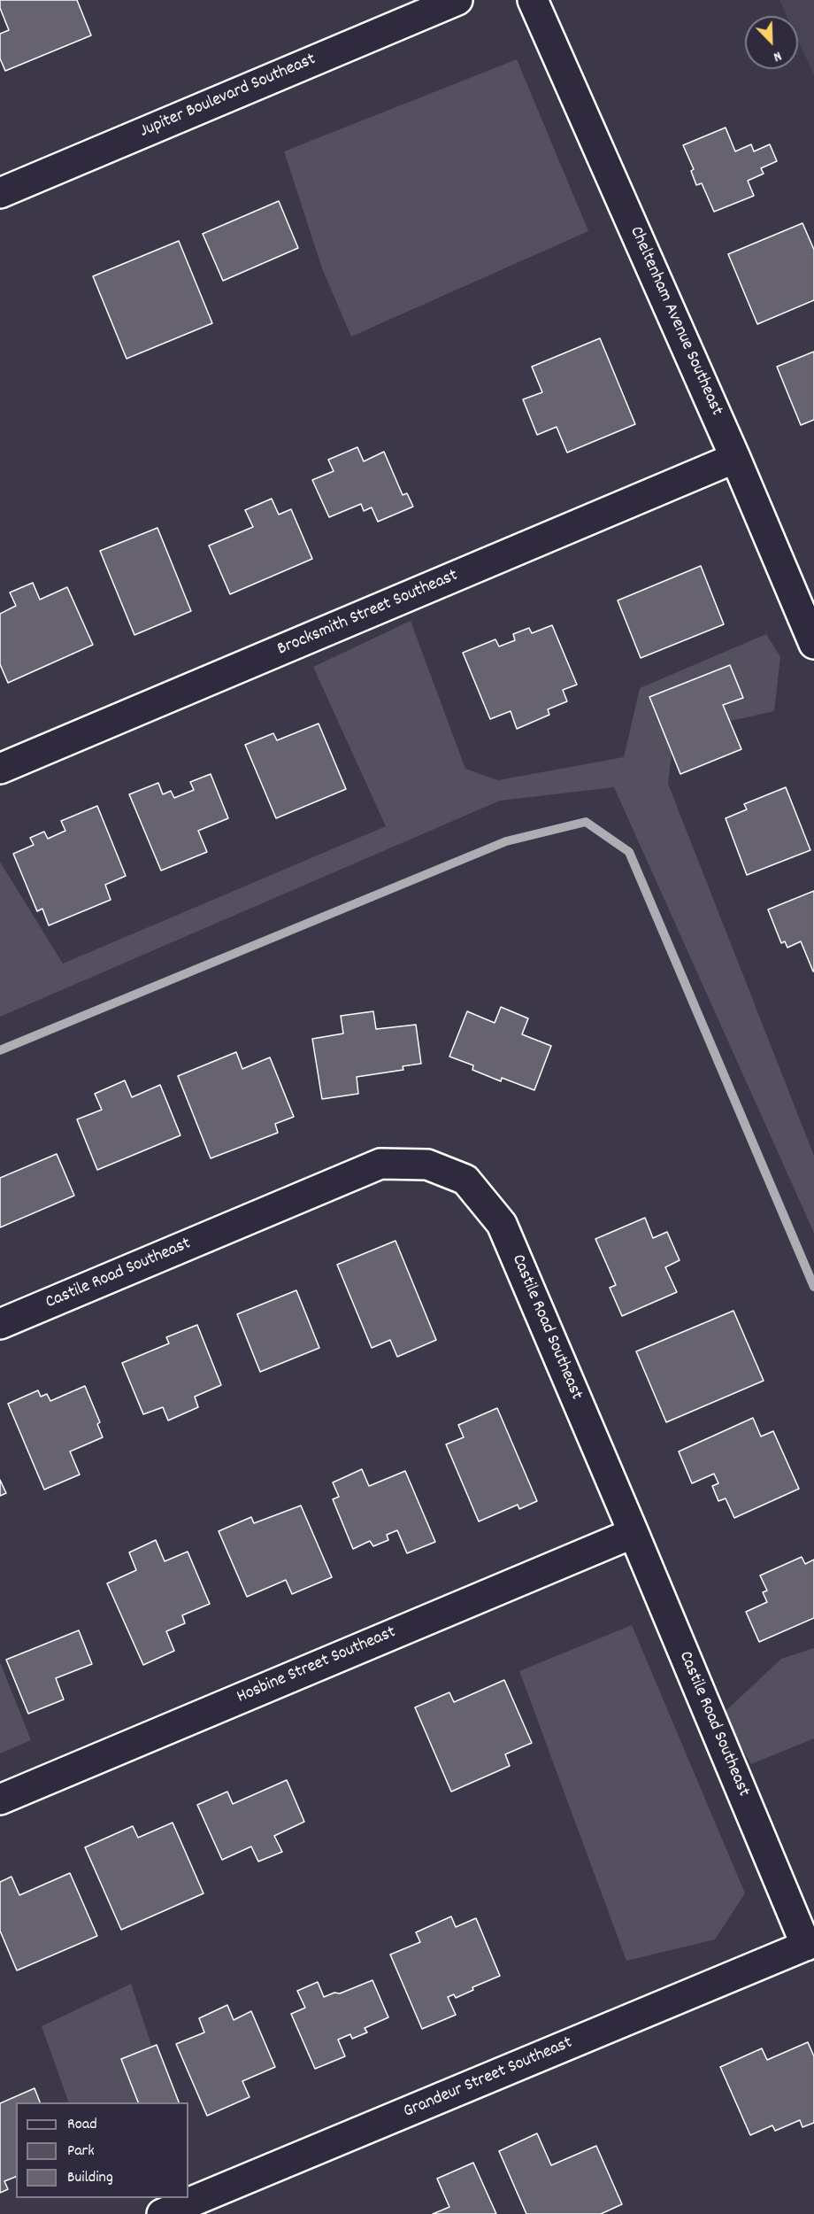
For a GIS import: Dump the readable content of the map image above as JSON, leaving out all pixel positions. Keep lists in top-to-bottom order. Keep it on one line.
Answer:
{"streets":{"street":["Jupiter Boulevard Southeast","Cheltenham Avenue Southeast","Brocksmith Street Southeast","Castile Road Southeast","Hosbine Street Southeast","Grandeur Street Southeast"]},"crossings":[["Cheltenham Avenue Southeast","Brocksmith Street Southeast"],["Castile Road Southeast","Hosbine Street Southeast"],["Castile Road Southeast","Grandeur Street Southeast"]],"legend":["Road","Park","Building"],"north":"bottom right"}
